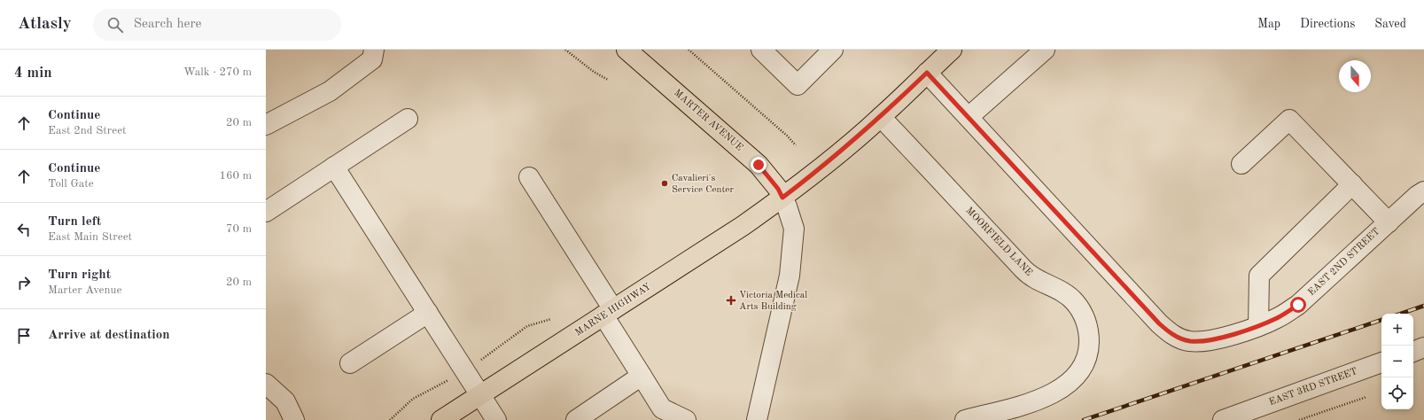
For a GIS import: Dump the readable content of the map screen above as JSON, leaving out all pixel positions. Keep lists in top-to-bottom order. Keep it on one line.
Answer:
{"streets":{"main road":["MARTER AVENUE","MARNE HIGHWAY"],"street":["MOORFIELD LANE","EAST 2ND STREET","EAST 3RD STREET"]},"crossings":[["MARTER AVENUE","MARNE HIGHWAY"],["MOORFIELD LANE","MARNE HIGHWAY"],["EAST 2ND STREET","MARNE HIGHWAY"]],"places":{"other":["Cavalieri's Service Center"],"health":["Victoria Medical Arts Building"]},"north":"bottom","page":{"header":"Atlasly","search":"Search here","nav":["Map","Directions","Saved"],"heading":["4 min","Walk · 270 m"],"list":[["Continue","East 2nd Street","20 m"],["Continue","Toll Gate","160 m"],["Turn left","East Main Street","70 m"],["Turn right","Marter Avenue","20 m"],"Arrive at destination"],"map_buttons":["+","−"]}}
